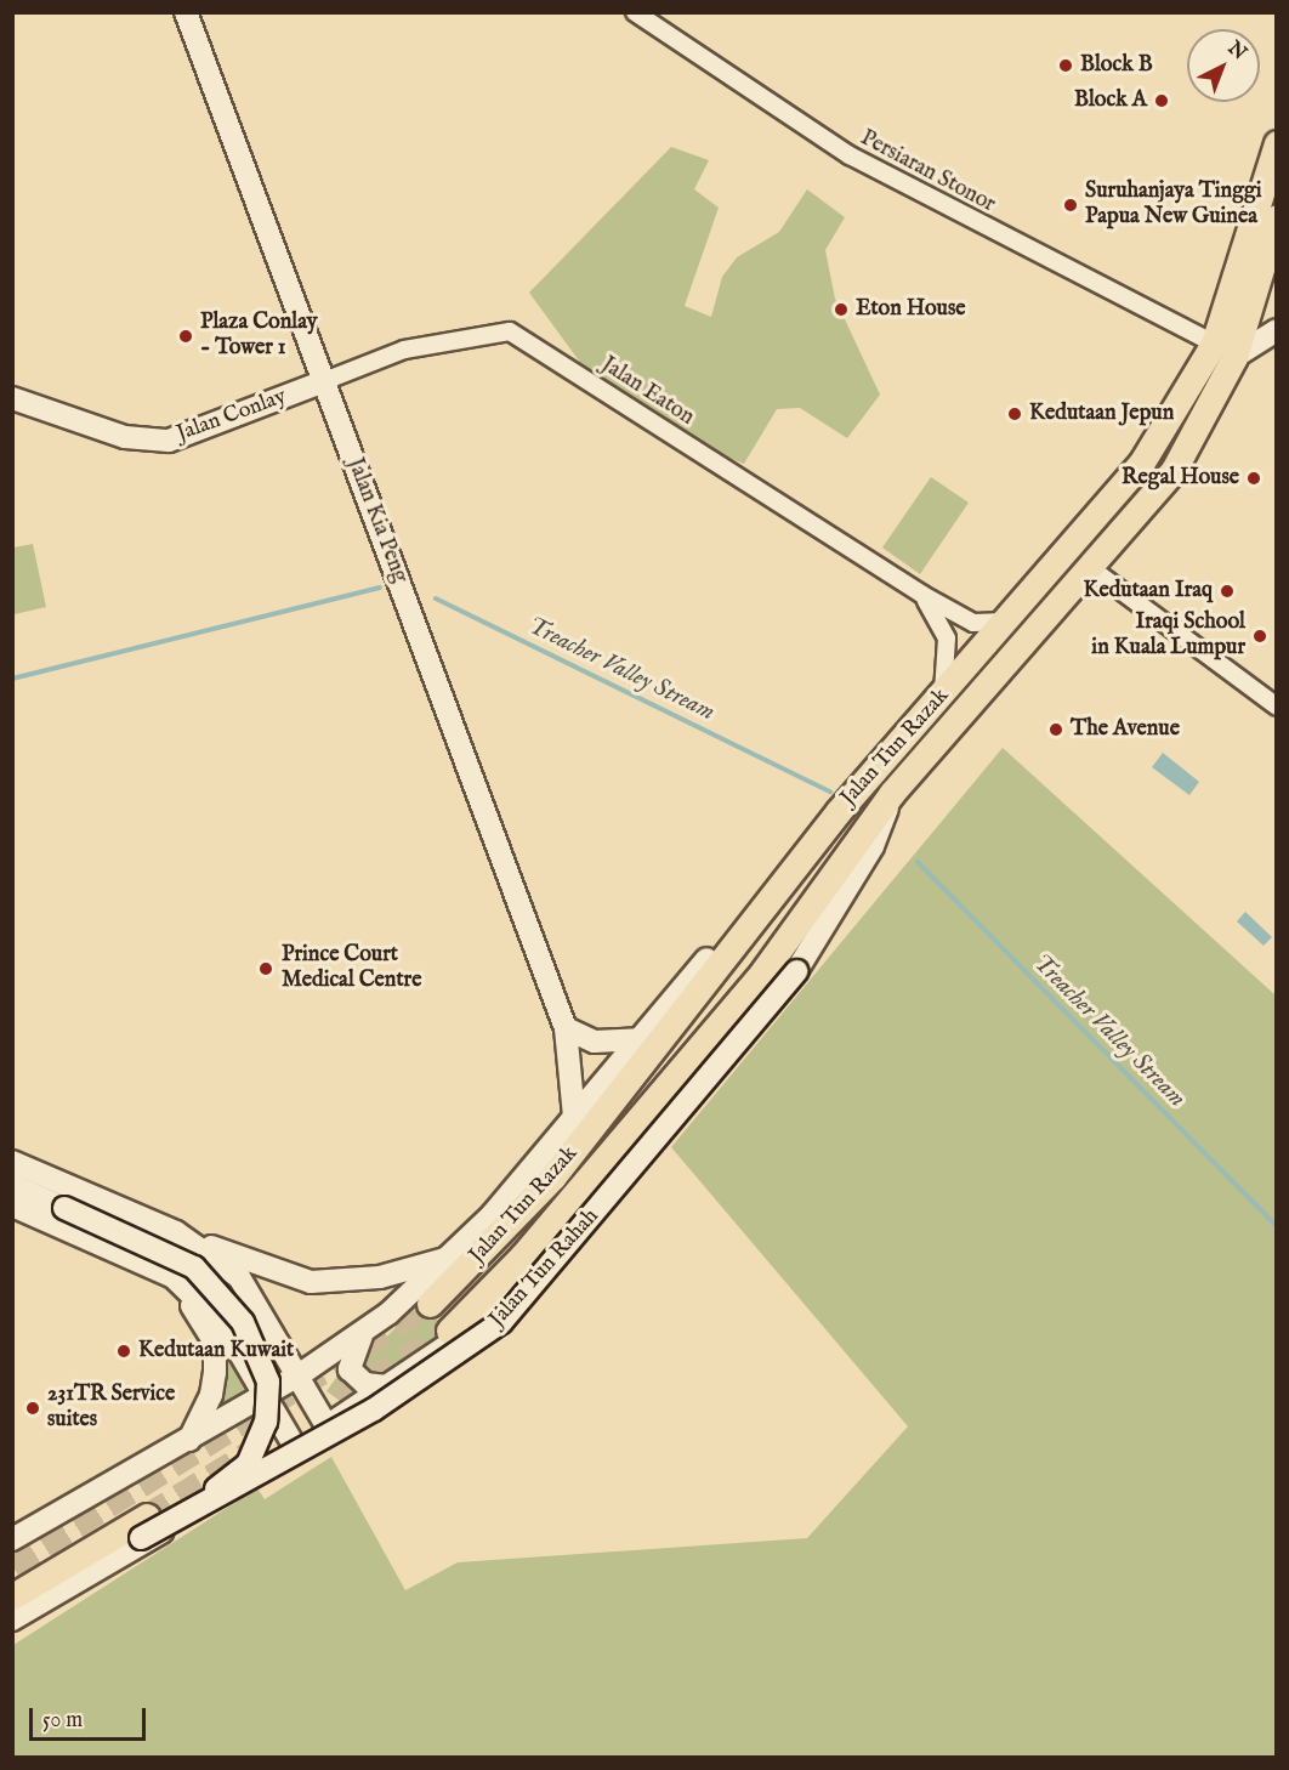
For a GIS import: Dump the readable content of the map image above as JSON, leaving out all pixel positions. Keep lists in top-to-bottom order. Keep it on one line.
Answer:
{"streets":{"main road":["Jalan Conlay","Jalan Kia Peng","Jalan Tun Razak","Jalan Tun Rahah"],"street":["Persiaran Stonor","Jalan Eaton"]},"crossings":[["Persiaran Stonor","Jalan Tun Razak"],["Jalan Eaton","Jalan Conlay"],["Jalan Eaton","Jalan Kia Peng"],["Jalan Eaton","Jalan Tun Razak"],["Jalan Conlay","Jalan Kia Peng"],["Jalan Tun Razak","Jalan Tun Rahah"]],"water":["Treacher Valley Stream"],"places":["Block B","Block A","Suruhanjaya Tinggi Papua New Guinea","Eton House","Plaza Conlay - Tower 1","Kedutaan Jepun","Regal House","Kedutaan Iraq","Iraqi School in Kuala Lumpur","The Avenue","Prince Court Medical Centre","Kedutaan Kuwait","231TR Service suites"],"scale_bar":"50 m","north":"top right"}
